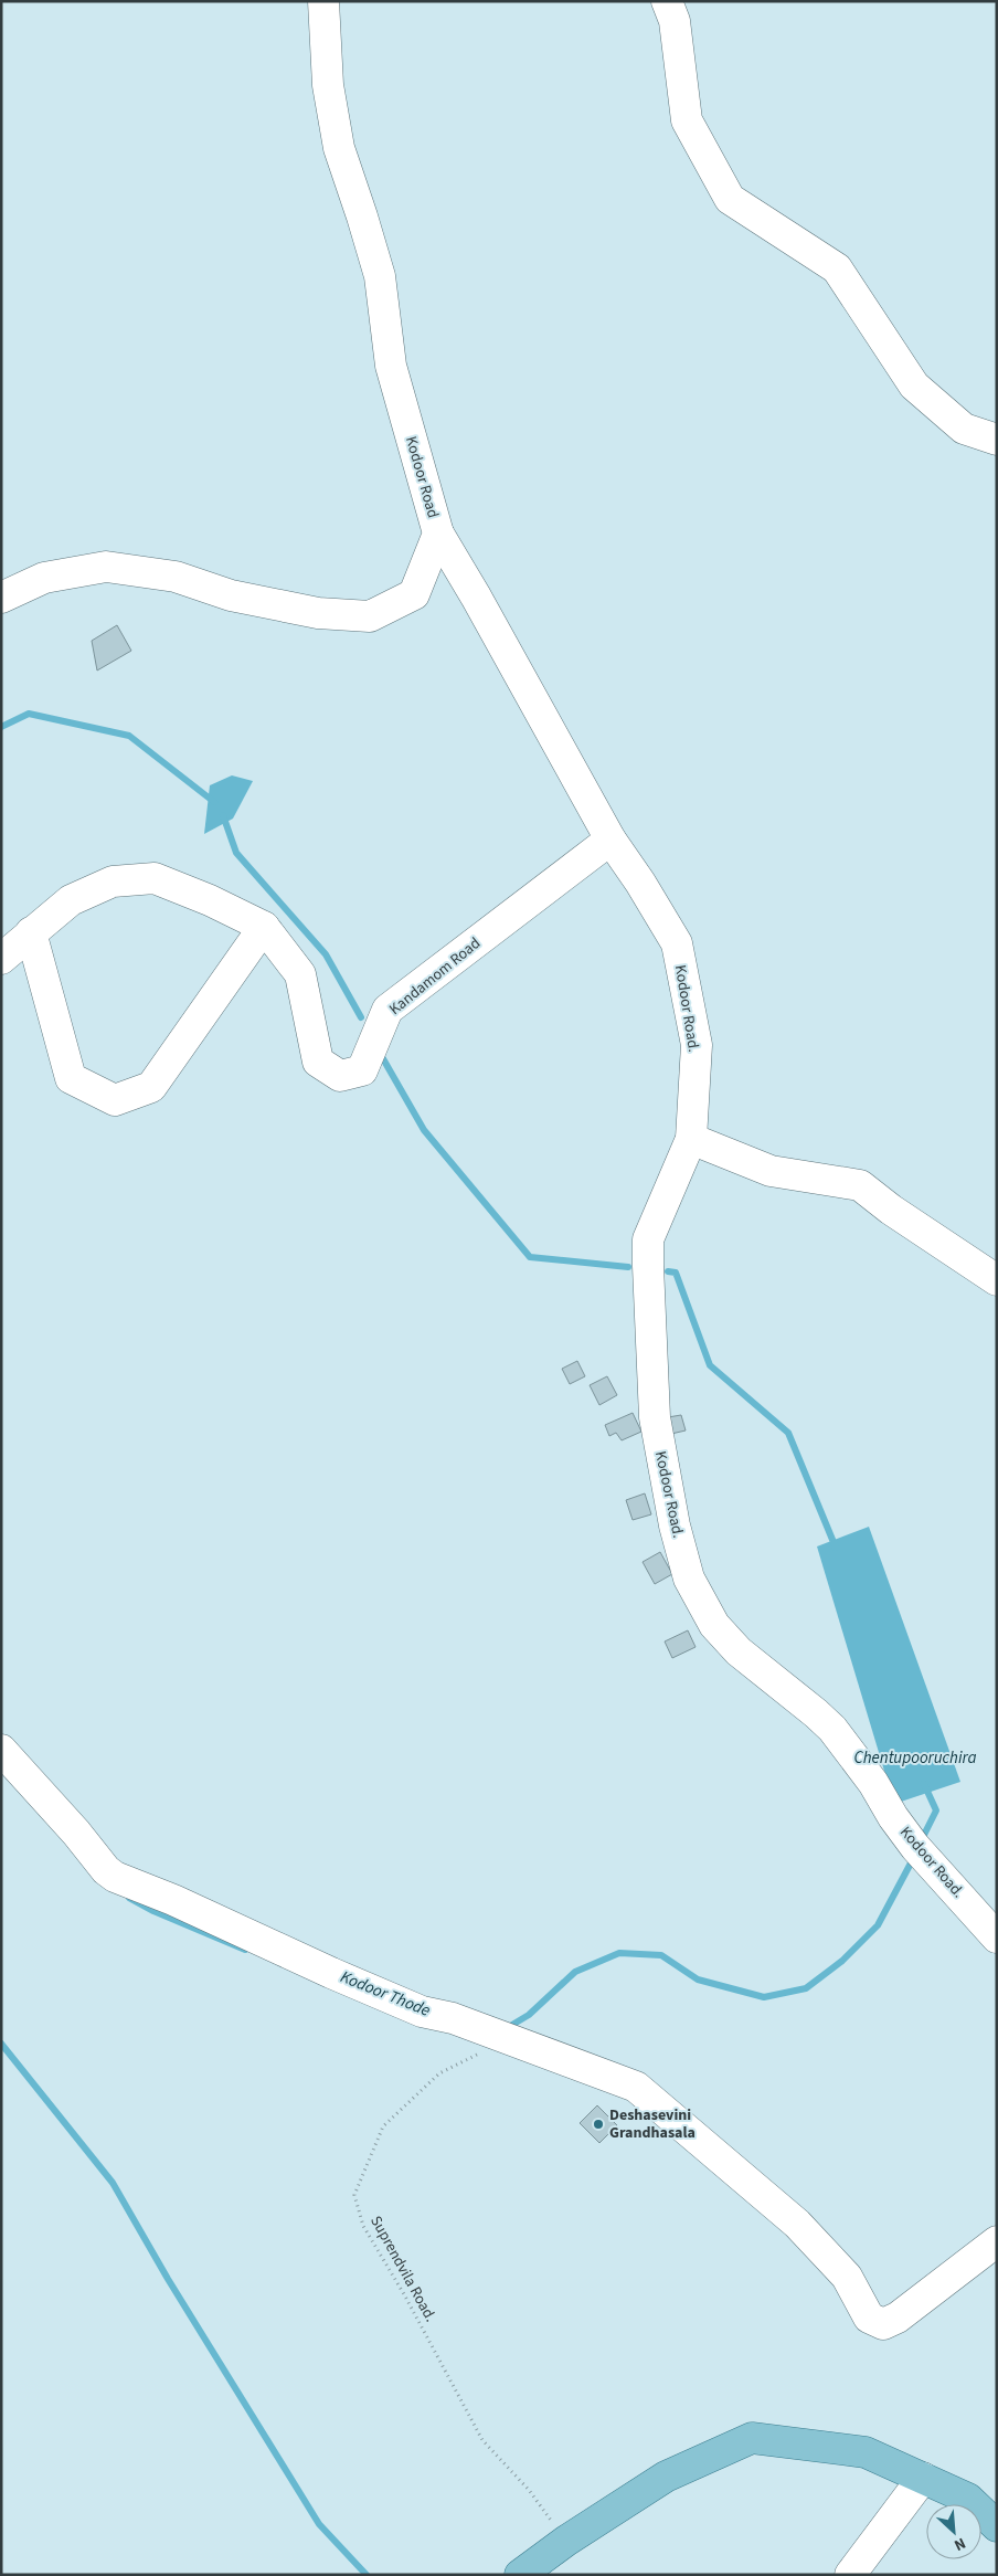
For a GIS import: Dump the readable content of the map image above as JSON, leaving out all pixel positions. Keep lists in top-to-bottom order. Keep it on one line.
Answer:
{"streets":{"street":["Kodoor Road","Kandamom Road","Kodoor Road."],"path":["Suprendvila Road."]},"crossings":[["Kodoor Road","Kodoor Road."],["Kandamom Road","Kodoor Road."]],"water":["Chentupooruchira","Kodoor Thode"],"places":["Deshasevini Grandhasala"],"north":"bottom right"}
